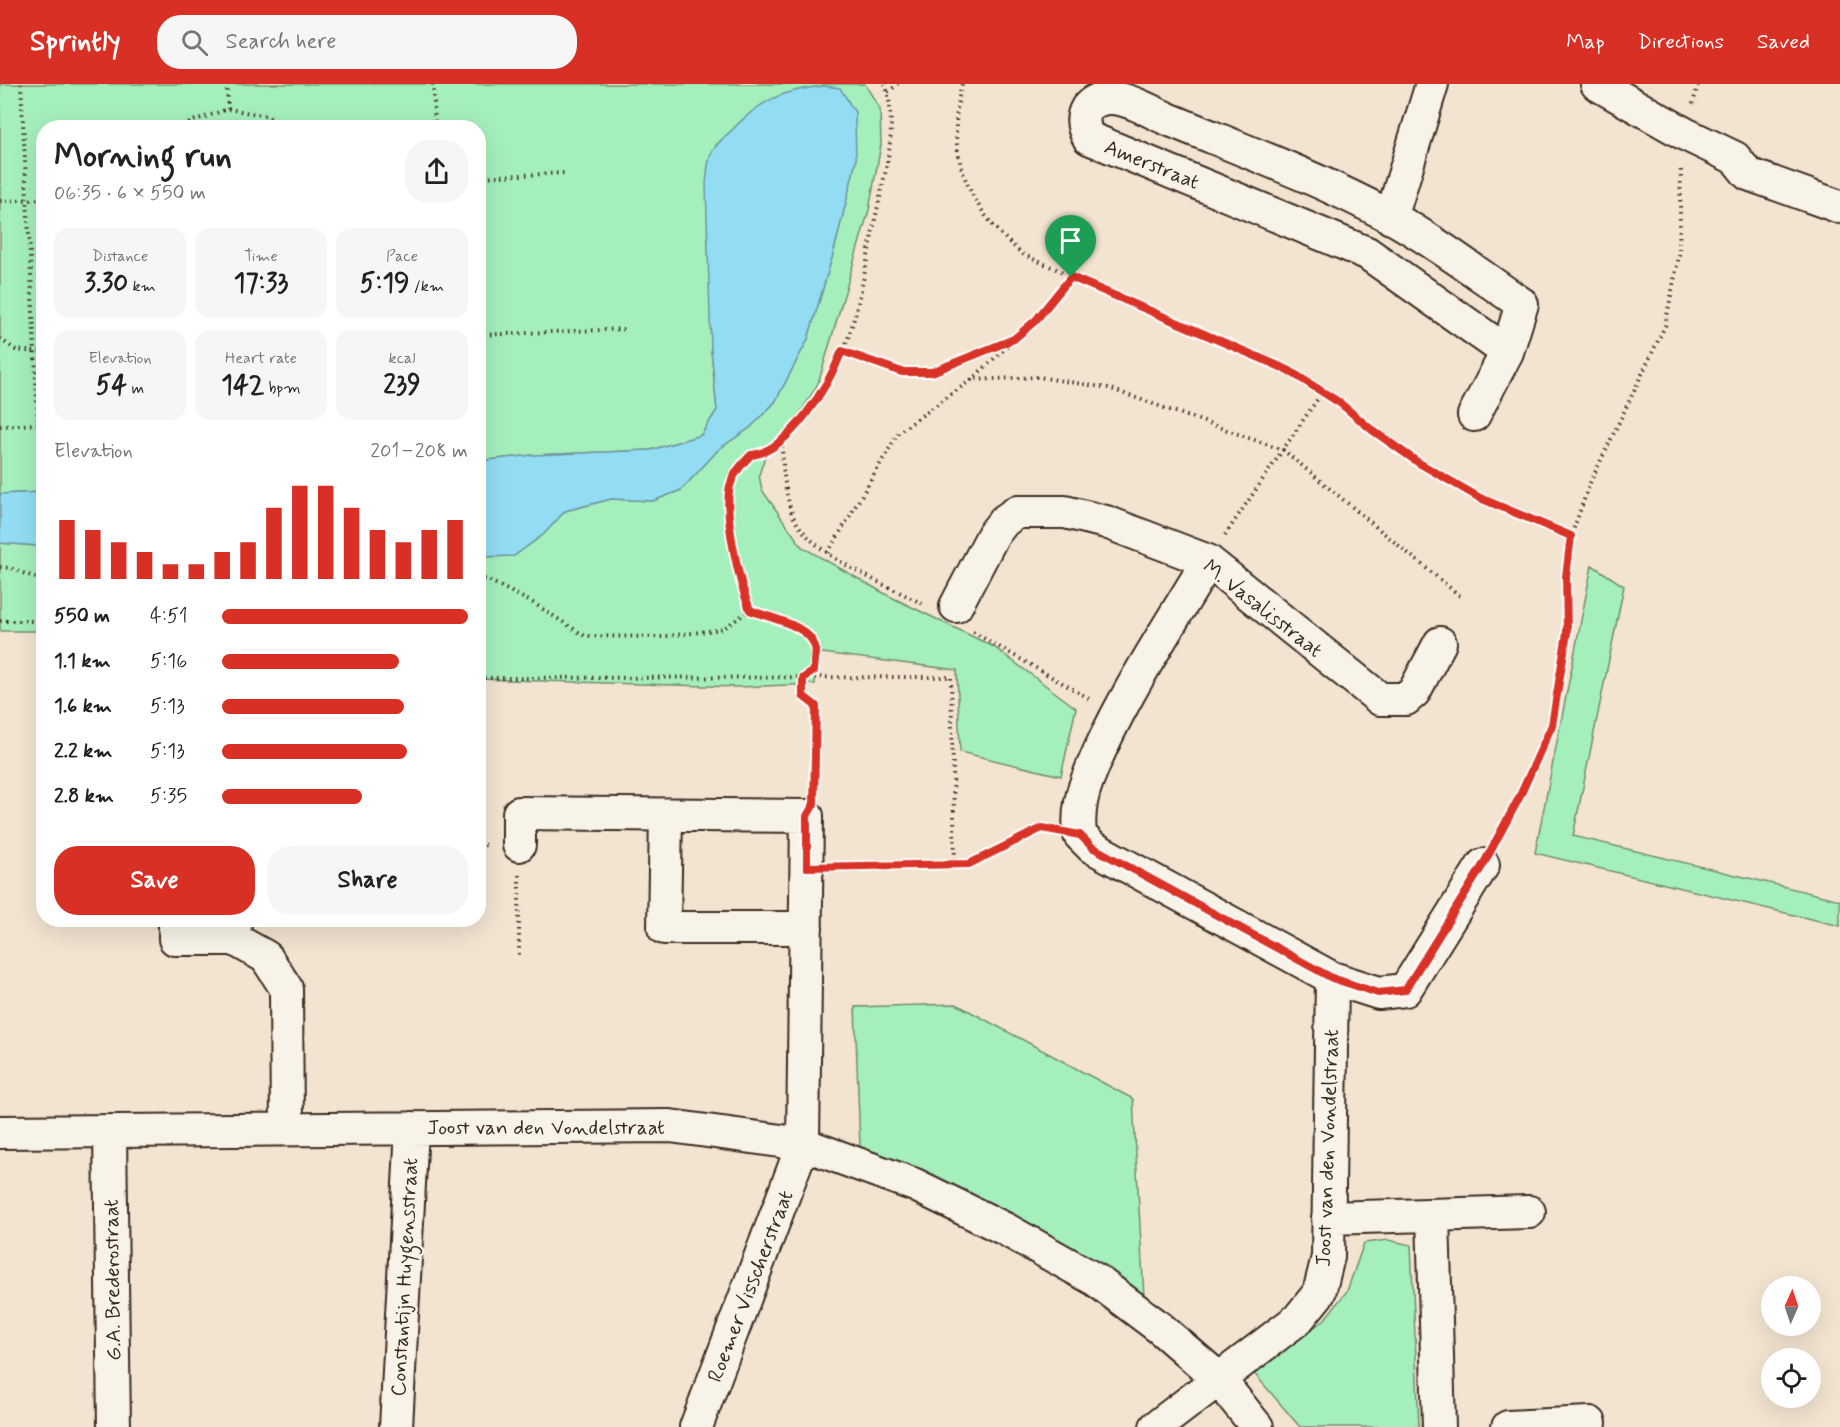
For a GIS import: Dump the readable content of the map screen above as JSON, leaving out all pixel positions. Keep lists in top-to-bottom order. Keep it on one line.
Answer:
{"streets":{"street":["Amerstraat","M. Vasalisstraat","Joost van den Vondelstraat","Constantijn Huygensstraat","G.A. Brederostraat","Roemer Visscherstraat"]},"crossings":[["Joost van den Vondelstraat","Constantijn Huygensstraat"],["Joost van den Vondelstraat","G.A. Brederostraat"],["Joost van den Vondelstraat","Roemer Visscherstraat"]],"north":"top","page":{"header":"Sprintly","search":"Search here","nav":["Map","Directions","Saved"],"heading":["Morning run","06:35 · 6 × 550 m"],"stats":[["Distance","3.30 km"],["Time","17:33"],["Pace","5:19 /km"],["Elevation","54 m"],["Heart rate","142 bpm"],["kcal","239"]],"chart":["Elevation","201–208 m"],"list":[{"name":"550 m","note":"4:51"},{"name":"1.1 km","note":"5:16"},{"name":"1.6 km","note":"5:13"},{"name":"2.2 km","note":"5:13"},{"name":"2.8 km","note":"5:35"}],"buttons":["Save","Share"]}}
